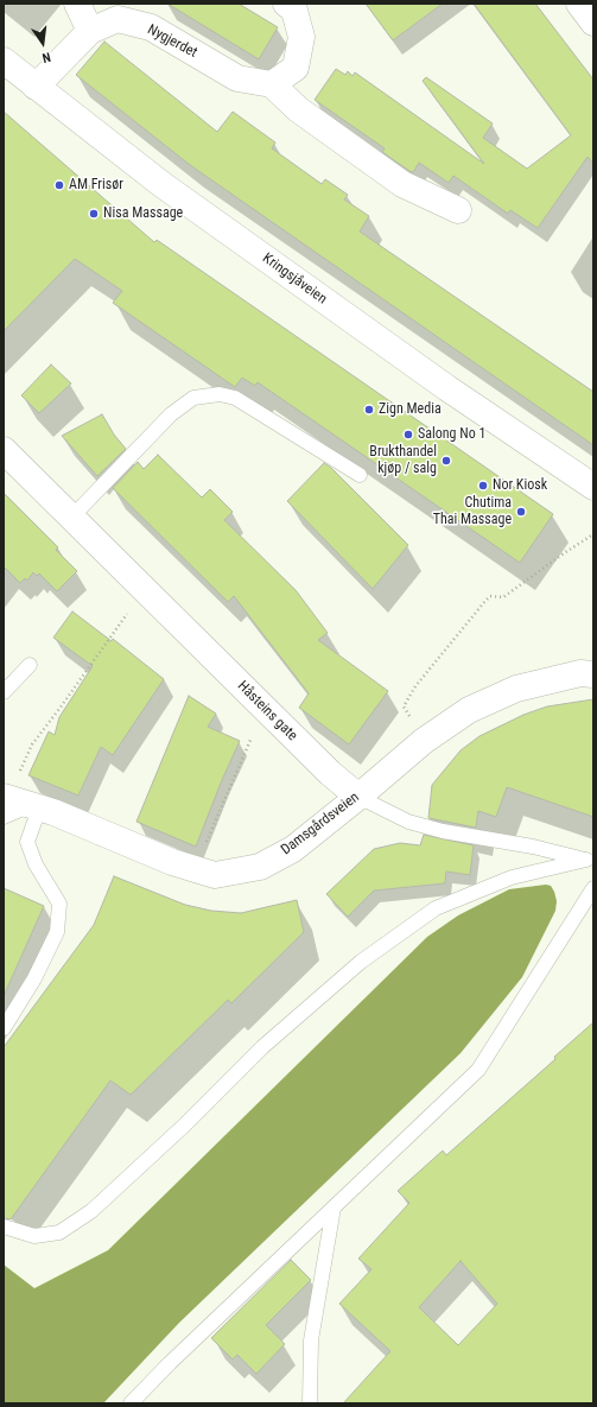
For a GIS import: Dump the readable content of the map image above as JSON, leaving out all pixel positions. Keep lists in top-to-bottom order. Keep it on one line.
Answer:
{"streets":{"street":["Nygjerdet","Kringsjåveien","Håsteins gate","Damsgårdsveien"]},"crossings":[["Nygjerdet","Kringsjåveien"],["Håsteins gate","Damsgårdsveien"]],"places":["AM Frisør","Nisa Massage","Zign Media","Salong No 1","Brukthandel kjøp / salg","Nor Kiosk","Chutima Thai Massage"],"north":"bottom"}
